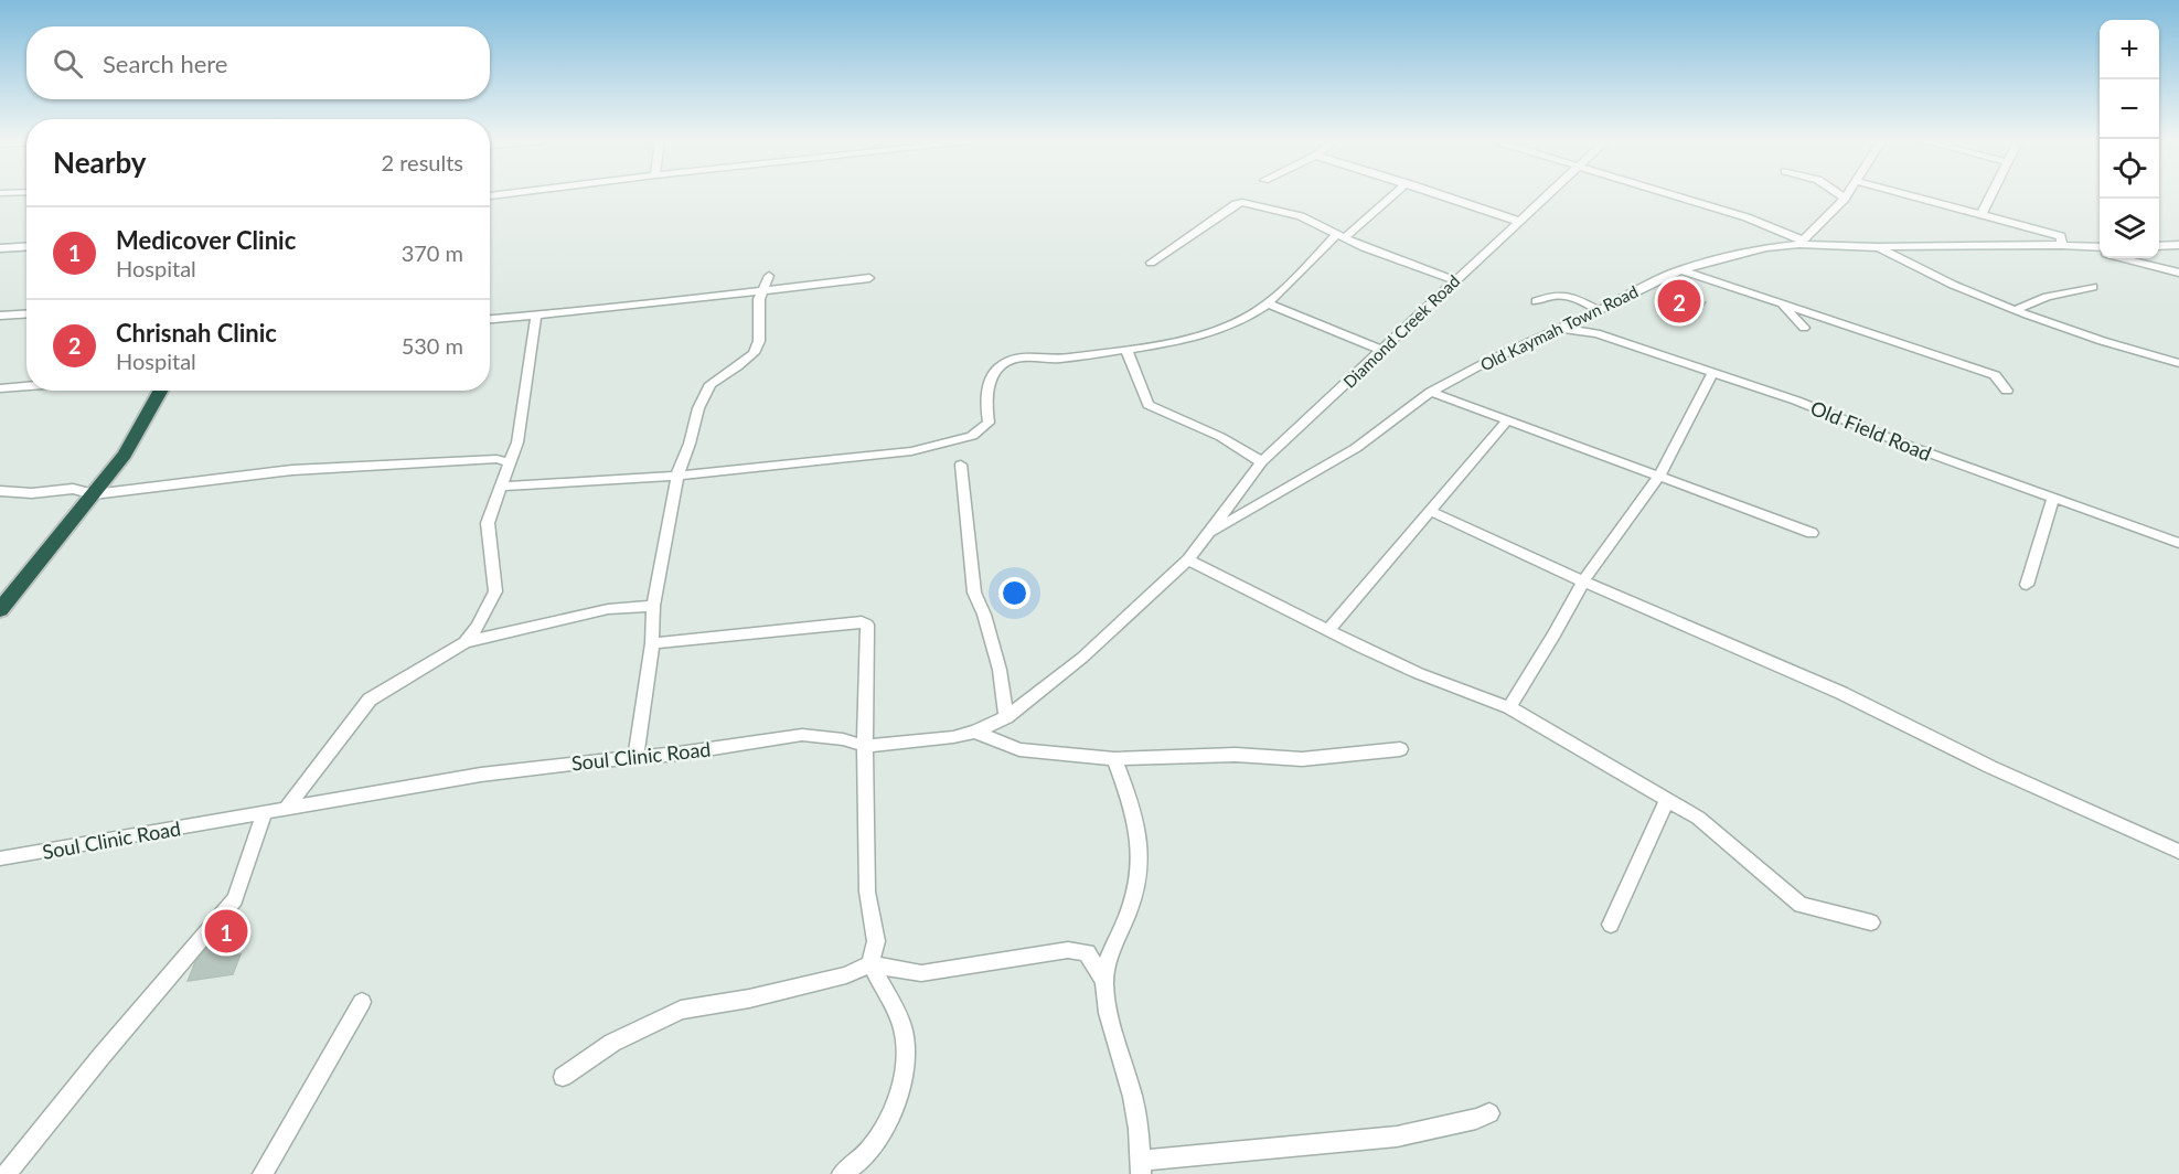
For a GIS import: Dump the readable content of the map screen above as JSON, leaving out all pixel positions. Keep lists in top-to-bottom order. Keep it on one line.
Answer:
{"streets":{"street":["Old Kaymah Town Road","Diamond Creek Road","Old Field Road","Soul Clinic Road"]},"crossings":[["Old Kaymah Town Road","Diamond Creek Road"],["Old Kaymah Town Road","Old Field Road"],["Old Kaymah Town Road","Soul Clinic Road"],["Diamond Creek Road","Soul Clinic Road"]],"page":{"map_buttons":["+","−"],"search":"Search here","heading":["Nearby","2 results"],"list":[{"mark":"1","name":"Medicover Clinic","note":"Hospital","value":"370 m"},{"mark":"2","name":"Chrisnah Clinic","note":"Hospital","value":"530 m"}],"pins":["2","1"]}}
